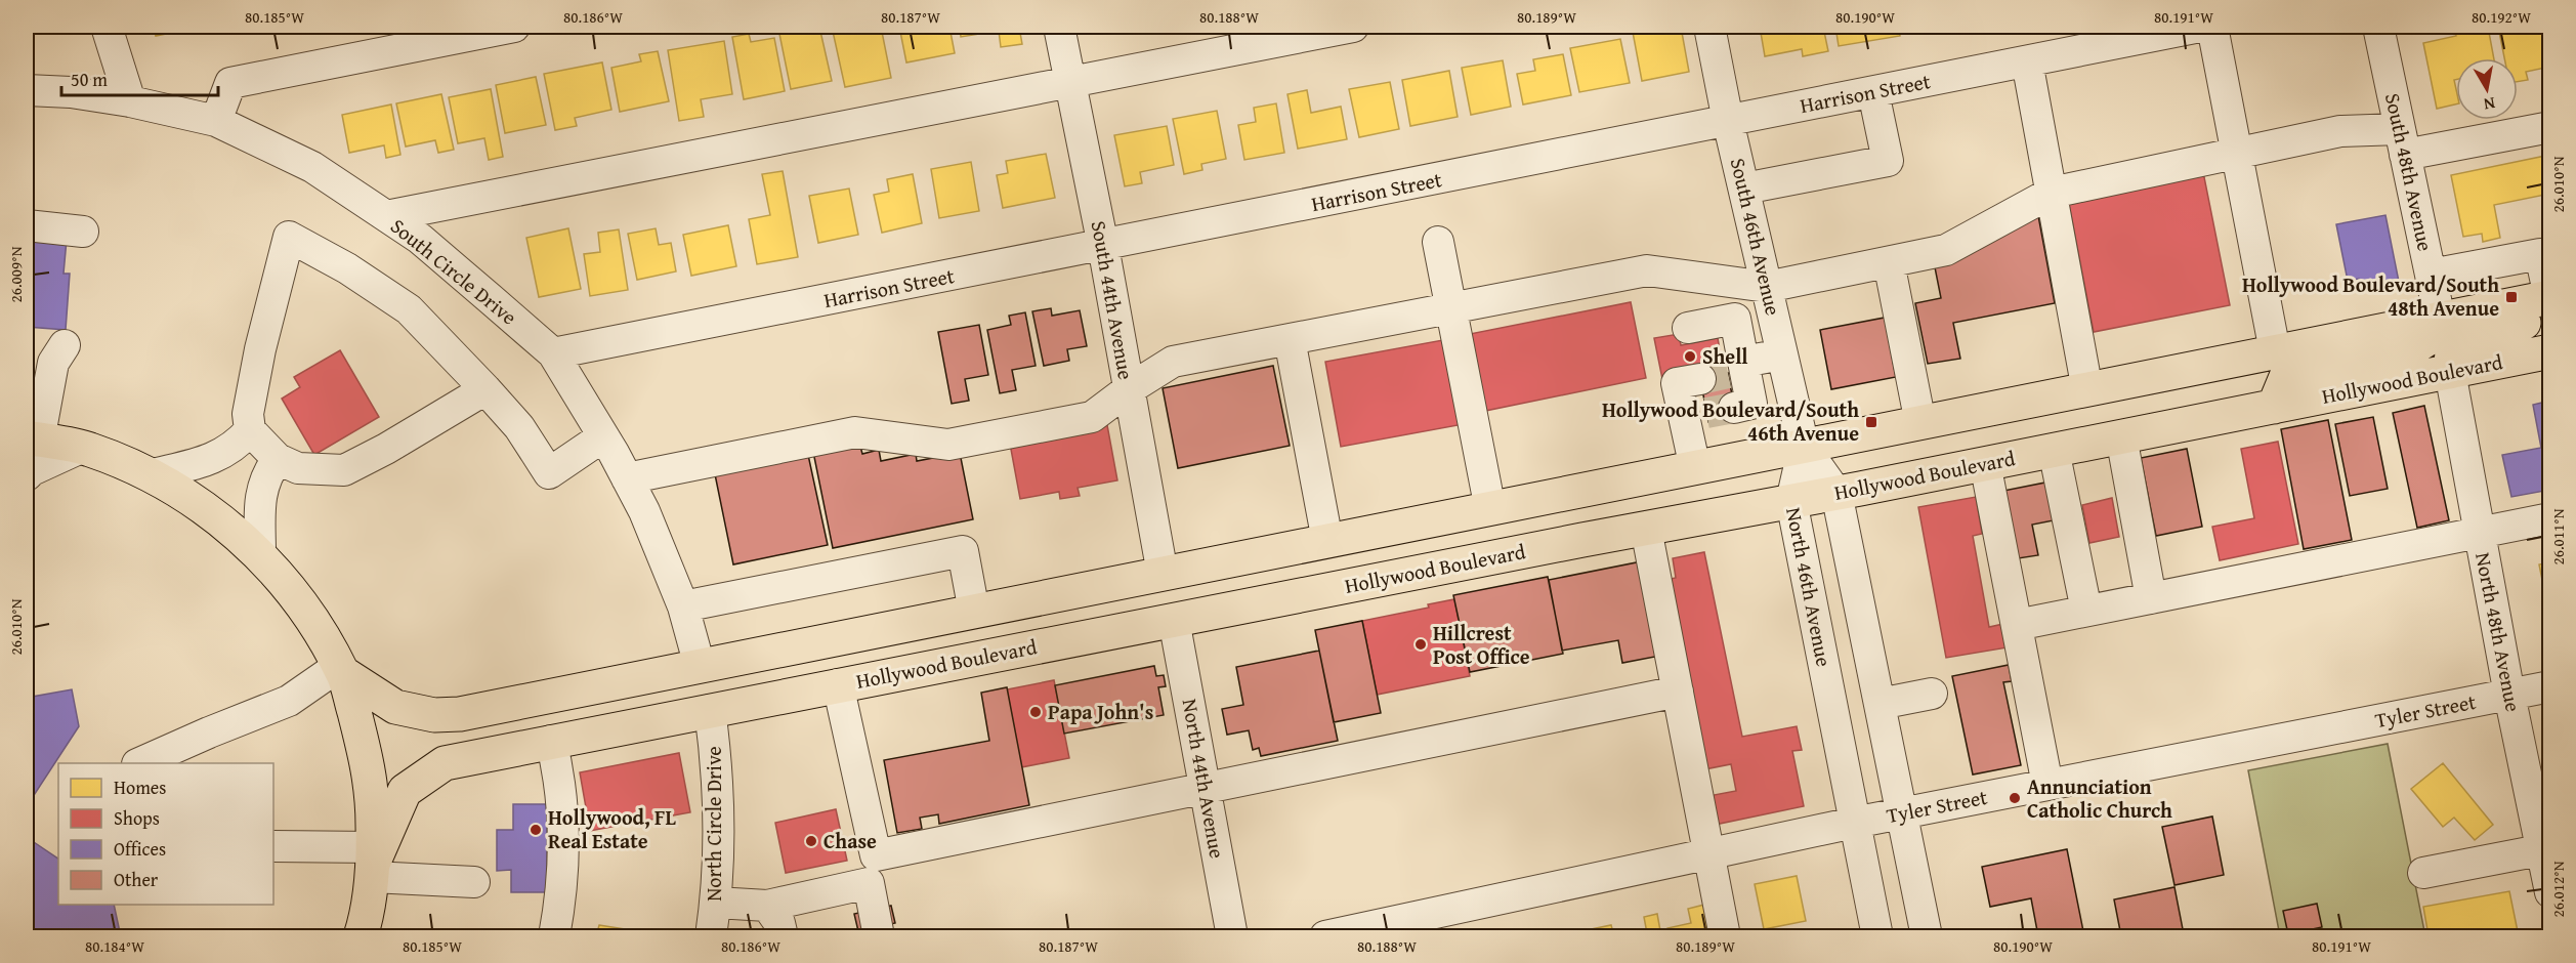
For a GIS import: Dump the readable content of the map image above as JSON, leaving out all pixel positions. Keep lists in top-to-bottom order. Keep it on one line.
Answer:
{"streets":{"highway":["Hollywood Boulevard"],"street":["Harrison Street","South 48th Avenue","South 46th Avenue","South Circle Drive","South 44th Avenue","North 46th Avenue","North 48th Avenue","Tyler Street","North 44th Avenue","North Circle Drive"]},"crossings":[["Harrison Street","South 46th Avenue"],["Harrison Street","South Circle Drive"],["Harrison Street","South 44th Avenue"],["South 48th Avenue","Hollywood Boulevard"],["South 46th Avenue","Hollywood Boulevard"],["South 46th Avenue","North 46th Avenue"],["South Circle Drive","Hollywood Boulevard"],["South 44th Avenue","Hollywood Boulevard"],["Hollywood Boulevard","North 46th Avenue"],["Hollywood Boulevard","North 48th Avenue"],["Hollywood Boulevard","North 44th Avenue"],["Hollywood Boulevard","North Circle Drive"],["North 46th Avenue","Tyler Street"],["North 48th Avenue","Tyler Street"]],"places":{"transit":["Hollywood Boulevard/South 48th Avenue","Hollywood Boulevard/South 46th Avenue"],"other":["Shell","Hillcrest Post Office","Papa John's","Annunciation Catholic Church","Hollywood, FL Real Estate","Chase"]},"legend":["Homes","Shops","Offices","Other"],"scale_bar":"50 m","north":"bottom","coordinates":["80.185°W","80.186°W","80.187°W","80.188°W","80.189°W","80.190°W","80.191°W","80.192°W","26.010°N","26.009°N","26.011°N","26.012°N","80.184°W"]}
